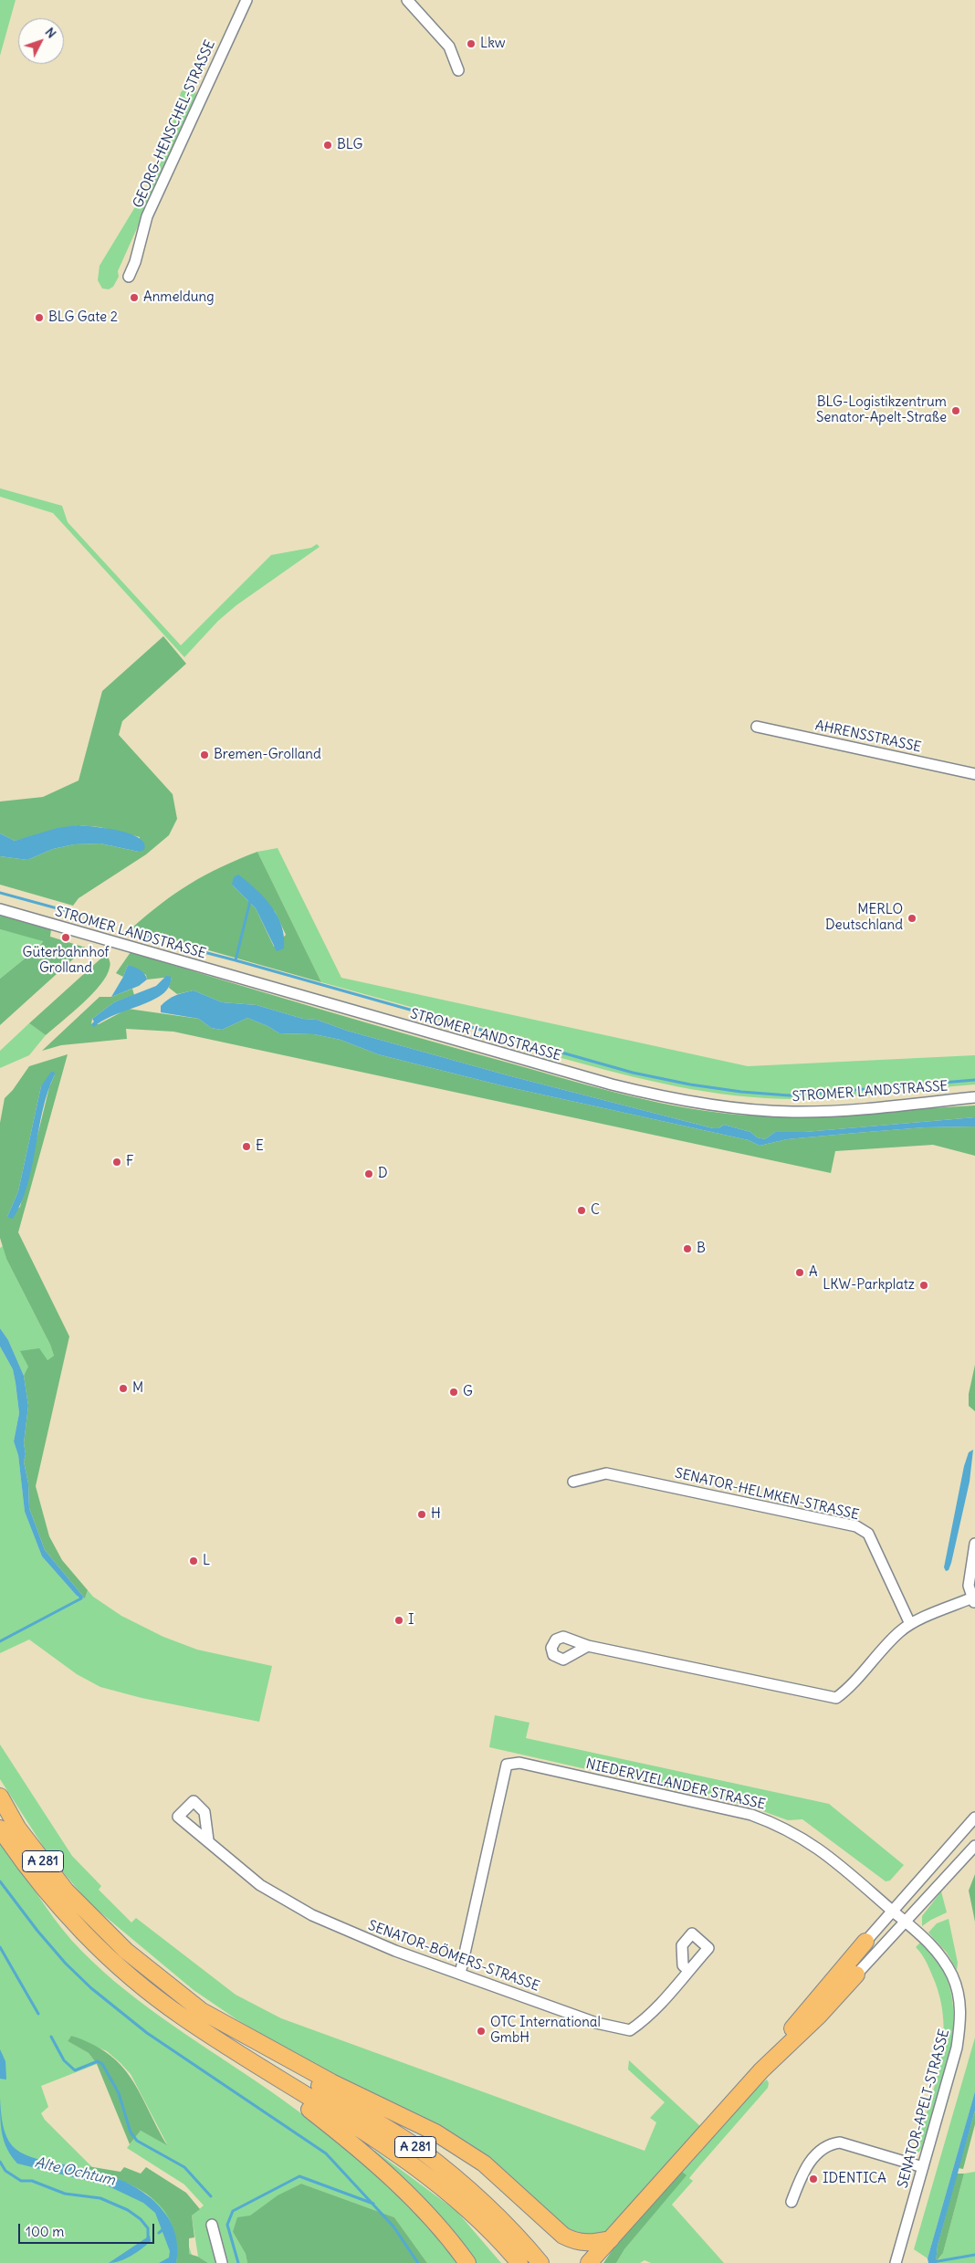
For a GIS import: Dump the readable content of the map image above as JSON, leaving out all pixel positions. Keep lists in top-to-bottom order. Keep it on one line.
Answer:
{"streets":{"highway":["A 281"],"street":["GEORG-HENSCHEL-STRASSE","AHRENSSTRASSE","STROMER LANDSTRASSE","SENATOR-HELMKEN-STRASSE","NIEDERVIELANDER STRASSE","SENATOR-BÖMERS-STRASSE","SENATOR-APELT-STRASSE"]},"crossings":[["NIEDERVIELANDER STRASSE","SENATOR-BÖMERS-STRASSE"],["NIEDERVIELANDER STRASSE","SENATOR-APELT-STRASSE"]],"water":["Alte Ochtum"],"places":["Lkw","BLG","Anmeldung","BLG Gate 2","BLG-Logistikzentrum Senator-Apelt-Straße","Bremen-Grolland","MERLO Deutschland","Güterbahnhof Grolland","E","F","D","C","B","A","LKW-Parkplatz","M","G","H","L","I","OTC International GmbH","IDENTICA"],"scale_bar":"100 m","north":"top right"}
